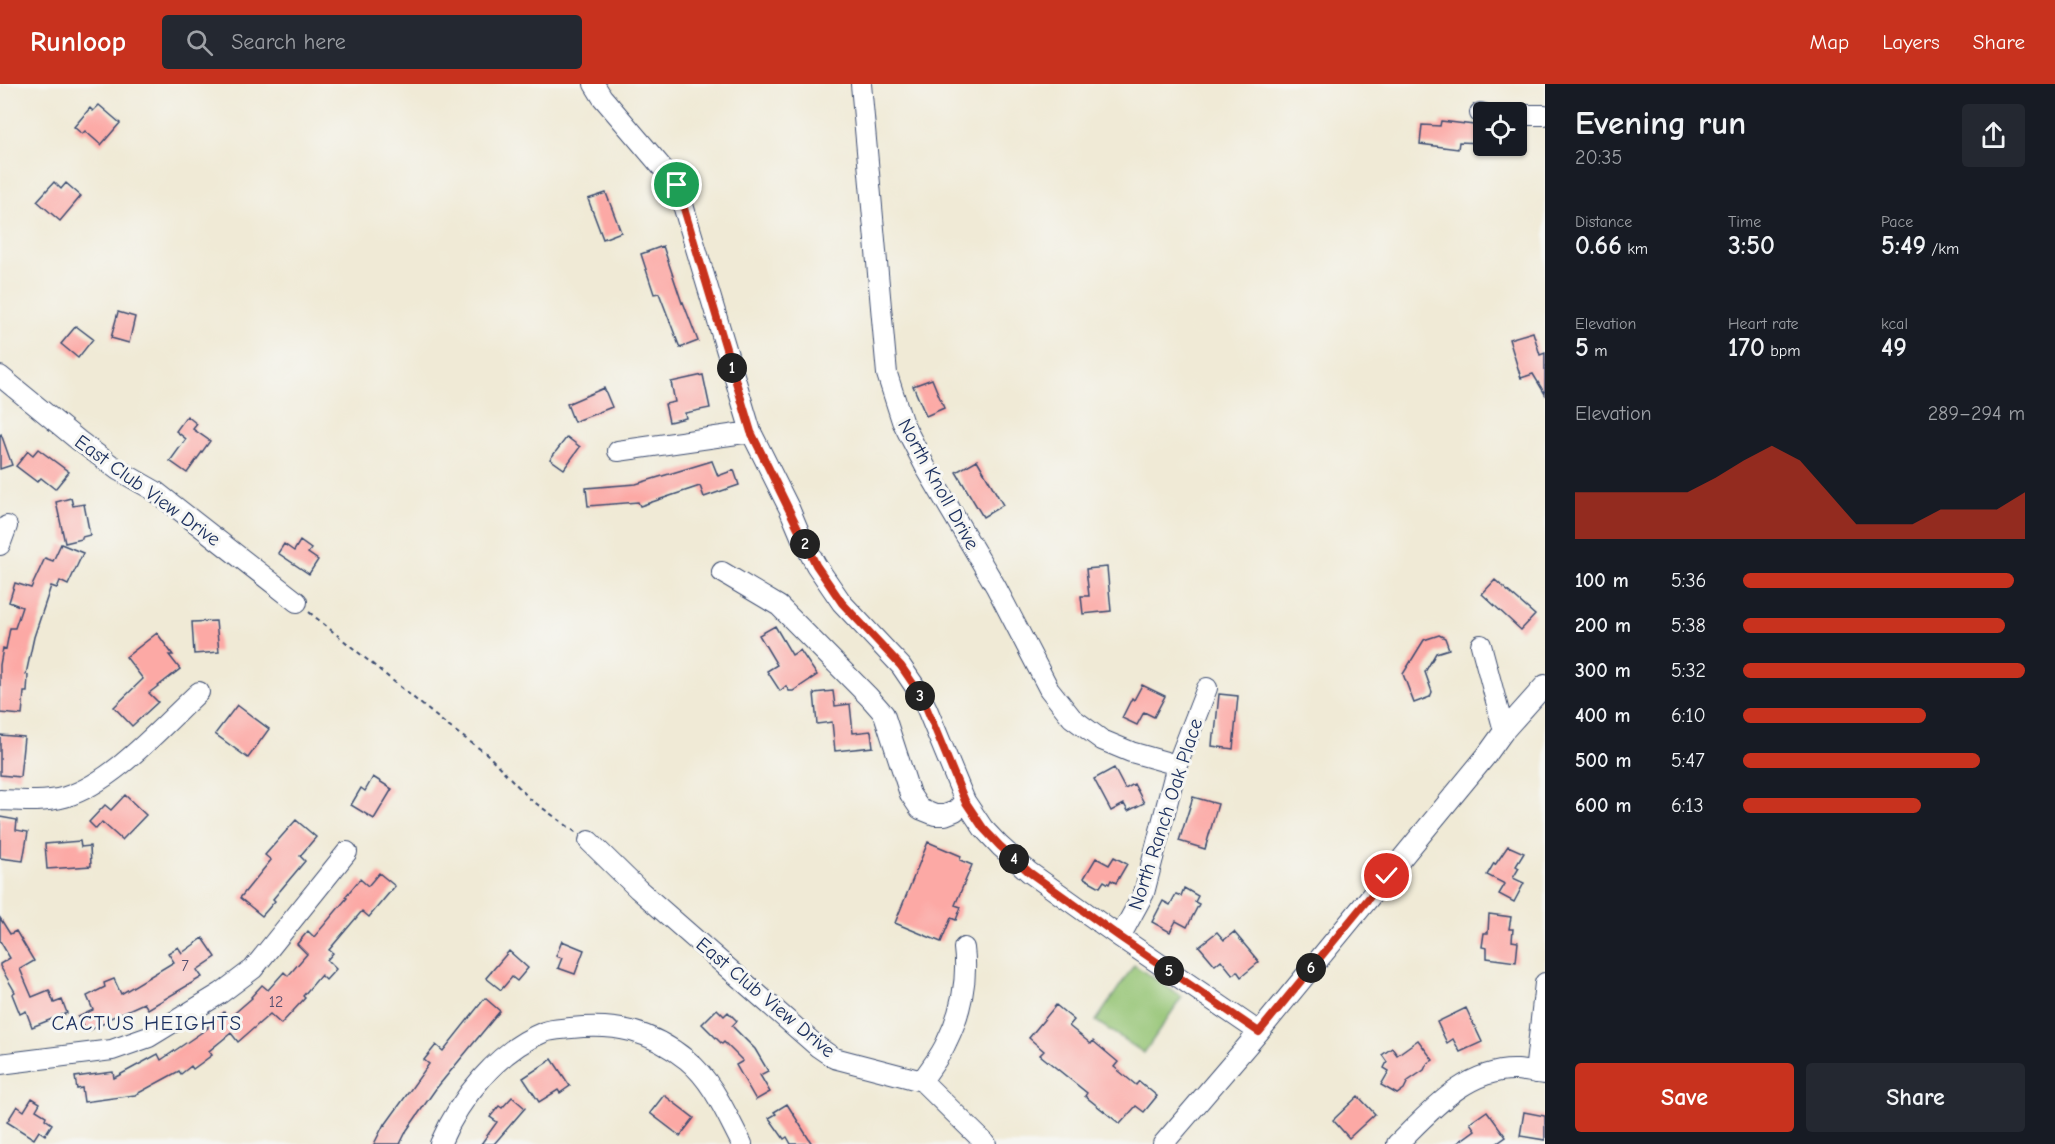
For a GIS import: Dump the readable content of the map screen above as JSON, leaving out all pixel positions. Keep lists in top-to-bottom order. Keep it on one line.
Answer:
{"streets":{"street":["North Knoll Drive","East Club View Drive","North Ranch Oak Place"]},"crossings":[["North Knoll Drive","North Ranch Oak Place"]],"districts":["CACTUS HEIGHTS"],"house_numbers":["7","12"],"page":{"header":"Runloop","search":"Search here","nav":["Map","Layers","Share"],"heading":["Evening run","20:35"],"stats":[["Distance","0.66 km"],["Time","3:50"],["Pace","5:49 /km"],["Elevation","5 m"],["Heart rate","170 bpm"],["kcal","49"]],"pins":["1","2","3","4","6","5"],"chart":["Elevation","289–294 m"],"list":[{"name":"100 m","note":"5:36"},{"name":"200 m","note":"5:38"},{"name":"300 m","note":"5:32"},{"name":"400 m","note":"6:10"},{"name":"500 m","note":"5:47"},{"name":"600 m","note":"6:13"}],"buttons":["Save","Share"]}}
